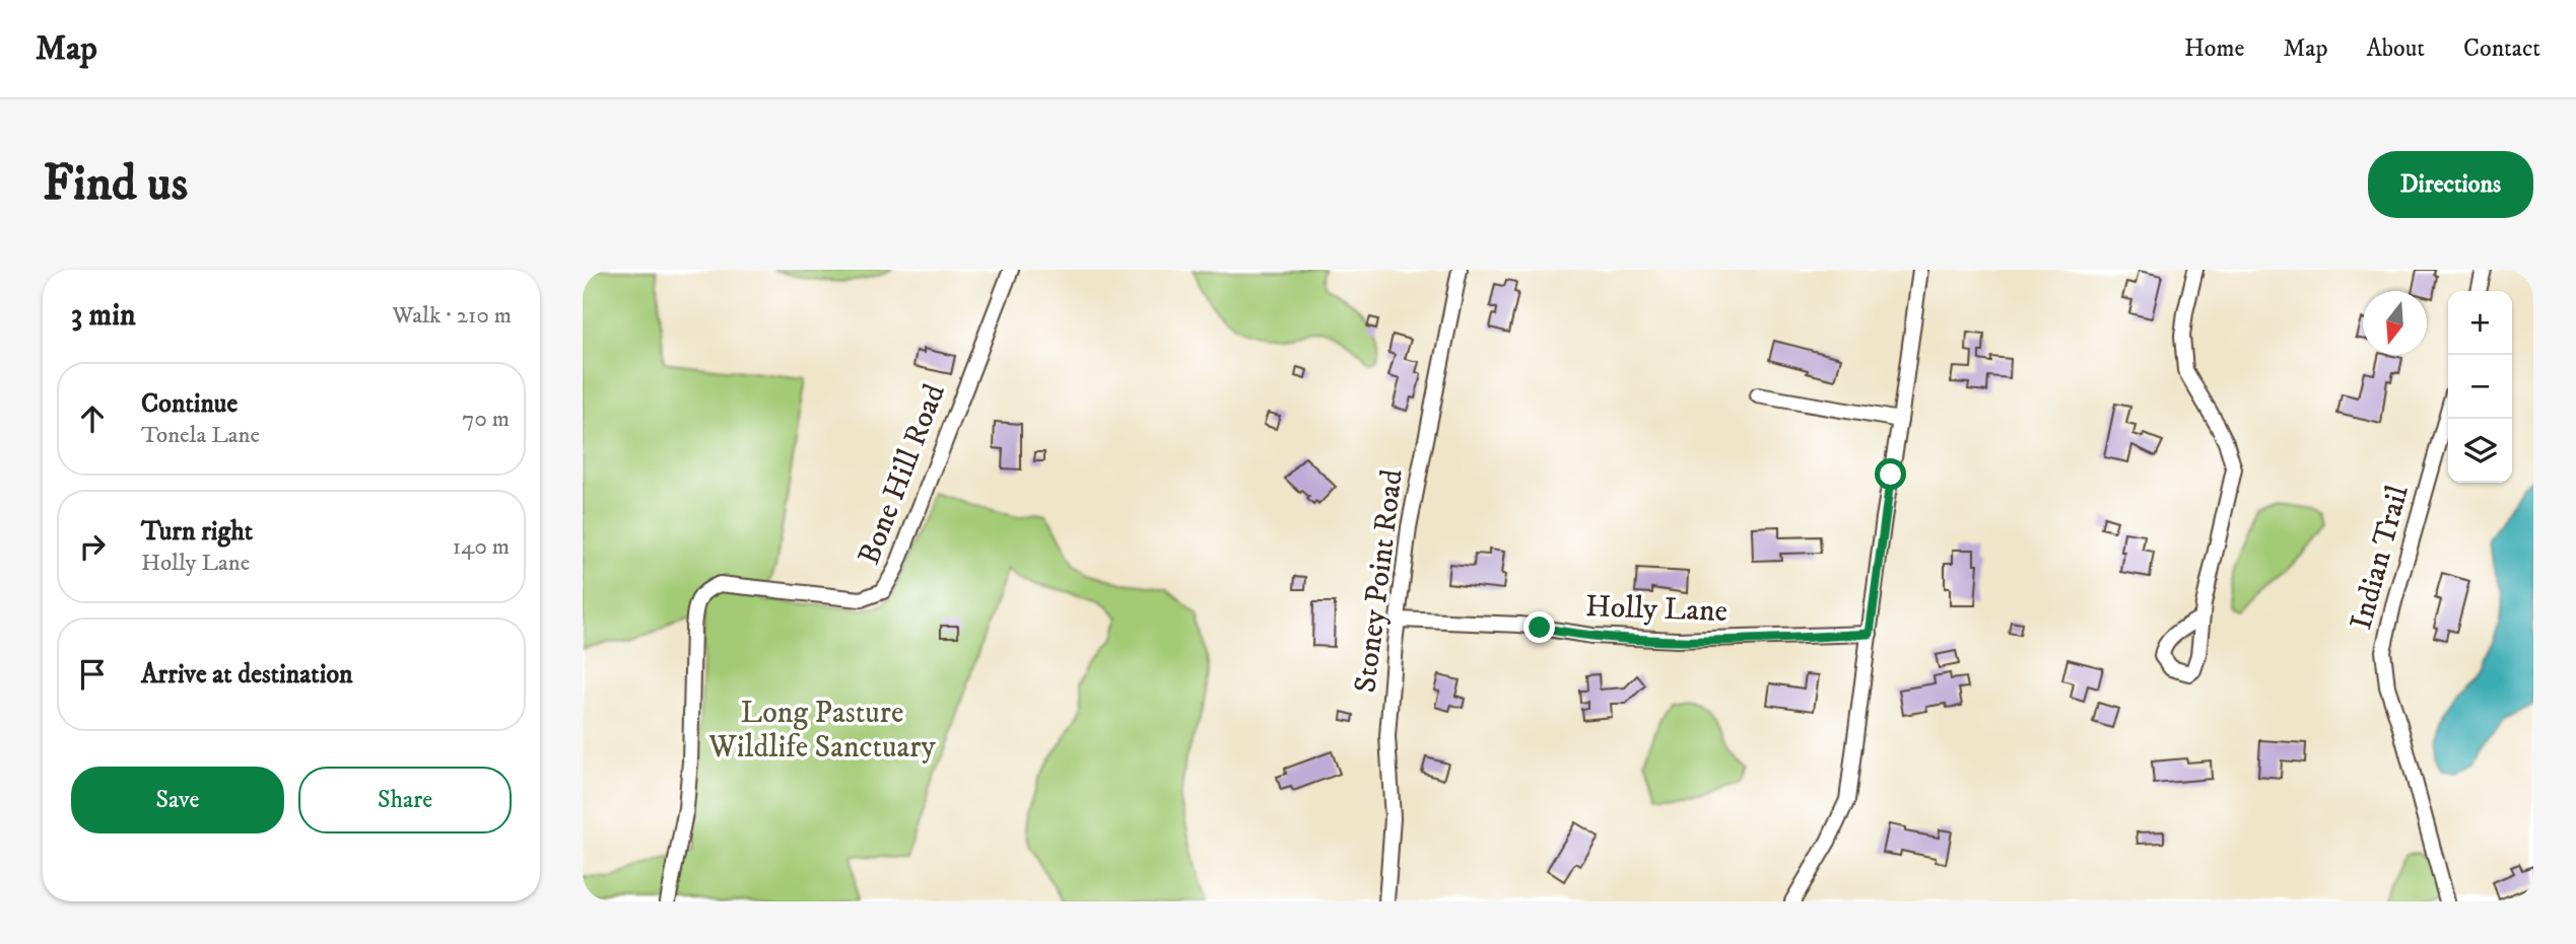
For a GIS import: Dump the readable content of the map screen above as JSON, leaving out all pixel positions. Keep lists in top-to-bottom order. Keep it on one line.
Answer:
{"streets":{"street":["Bone Hill Road","Indian Trail","Stoney Point Road","Holly Lane"]},"crossings":[["Stoney Point Road","Holly Lane"]],"parks":["Long Pasture Wildlife Sanctuary"],"north":"bottom","page":{"header":"Map","nav":["Home","Map","About","Contact"],"buttons":["Directions",["Save","Share"]],"title":"Find us","heading":["3 min","Walk · 210 m"],"map_buttons":["+","−"],"list":[["Continue","Tonela Lane","70 m"],["Turn right","Holly Lane","140 m"],"Arrive at destination"]}}
